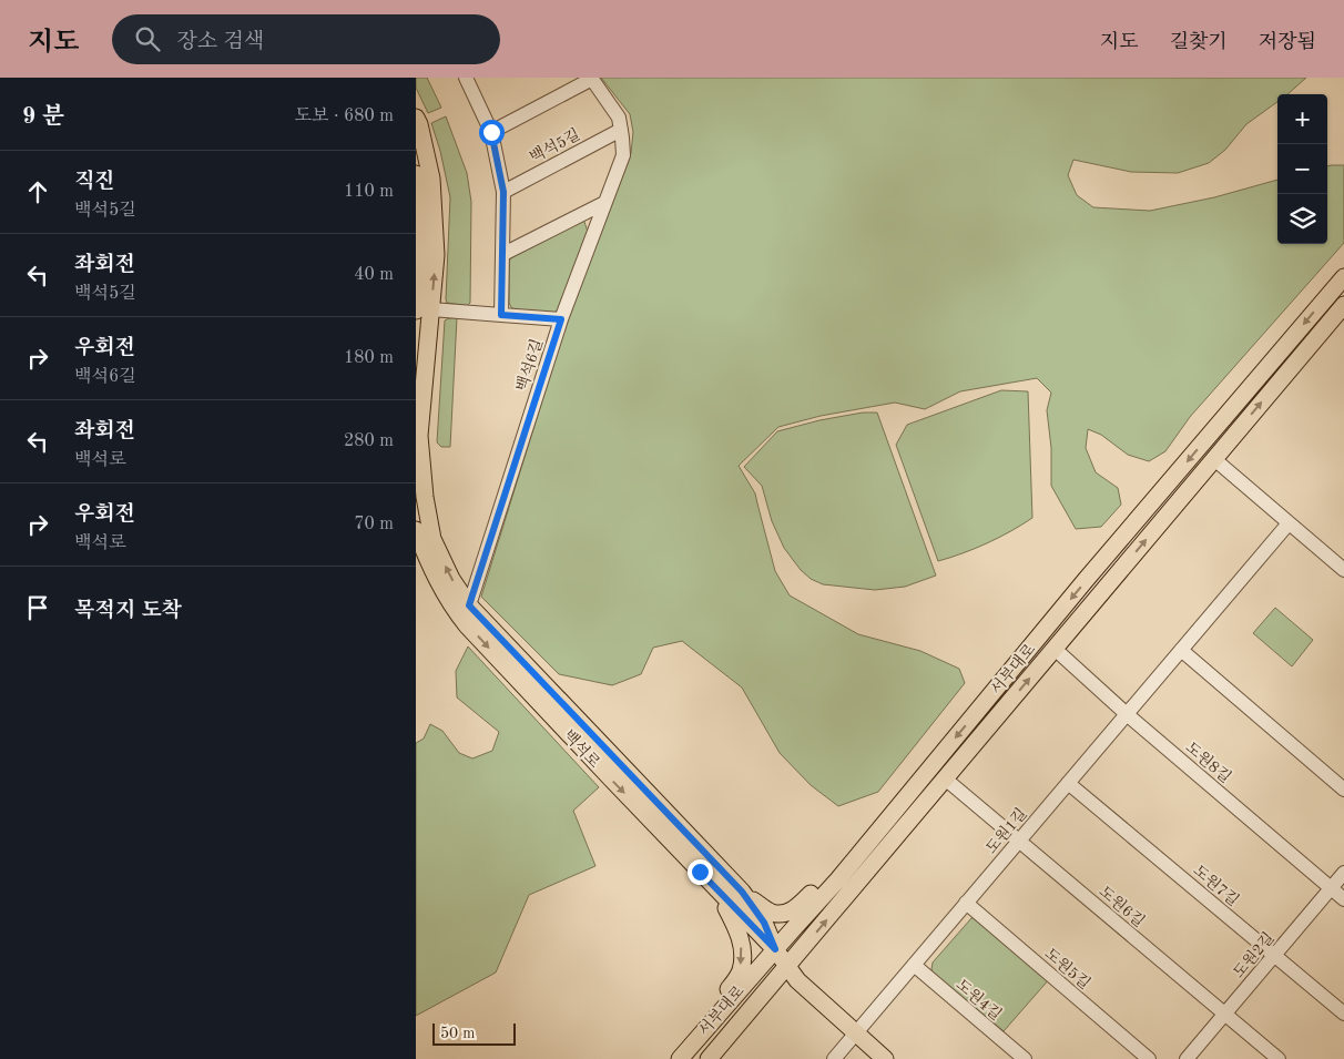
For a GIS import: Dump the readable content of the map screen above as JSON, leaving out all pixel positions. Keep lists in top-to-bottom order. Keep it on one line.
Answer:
{"streets":{"main road":["서부대로","백석로"],"street":["백석5길","백석6길","도원8길","도원1길","도원7길","도원6길","도원2길","도원5길","도원4길"]},"crossings":[["백석5길","백석6길"],["백석6길","백석로"],["서부대로","백석로"],["서부대로","도원8길"],["서부대로","도원6길"],["백석로","도원1길"],["도원8길","도원1길"],["도원8길","도원2길"],["도원1길","도원7길"],["도원1길","도원6길"],["도원1길","도원5길"],["도원1길","도원4길"],["도원7길","도원2길"],["도원6길","도원2길"]],"scale_bar":"50 m","page":{"header":"지도","search":"장소 검색","nav":["지도","길찾기","저장됨"],"heading":["9 분","도보 · 680 m"],"map_buttons":["+","−"],"list":[["직진","백석5길","110 m"],["좌회전","백석5길","40 m"],["우회전","백석6길","180 m"],["좌회전","백석로","280 m"],["우회전","백석로","70 m"],"목적지 도착"],"scale":"50 m"}}
